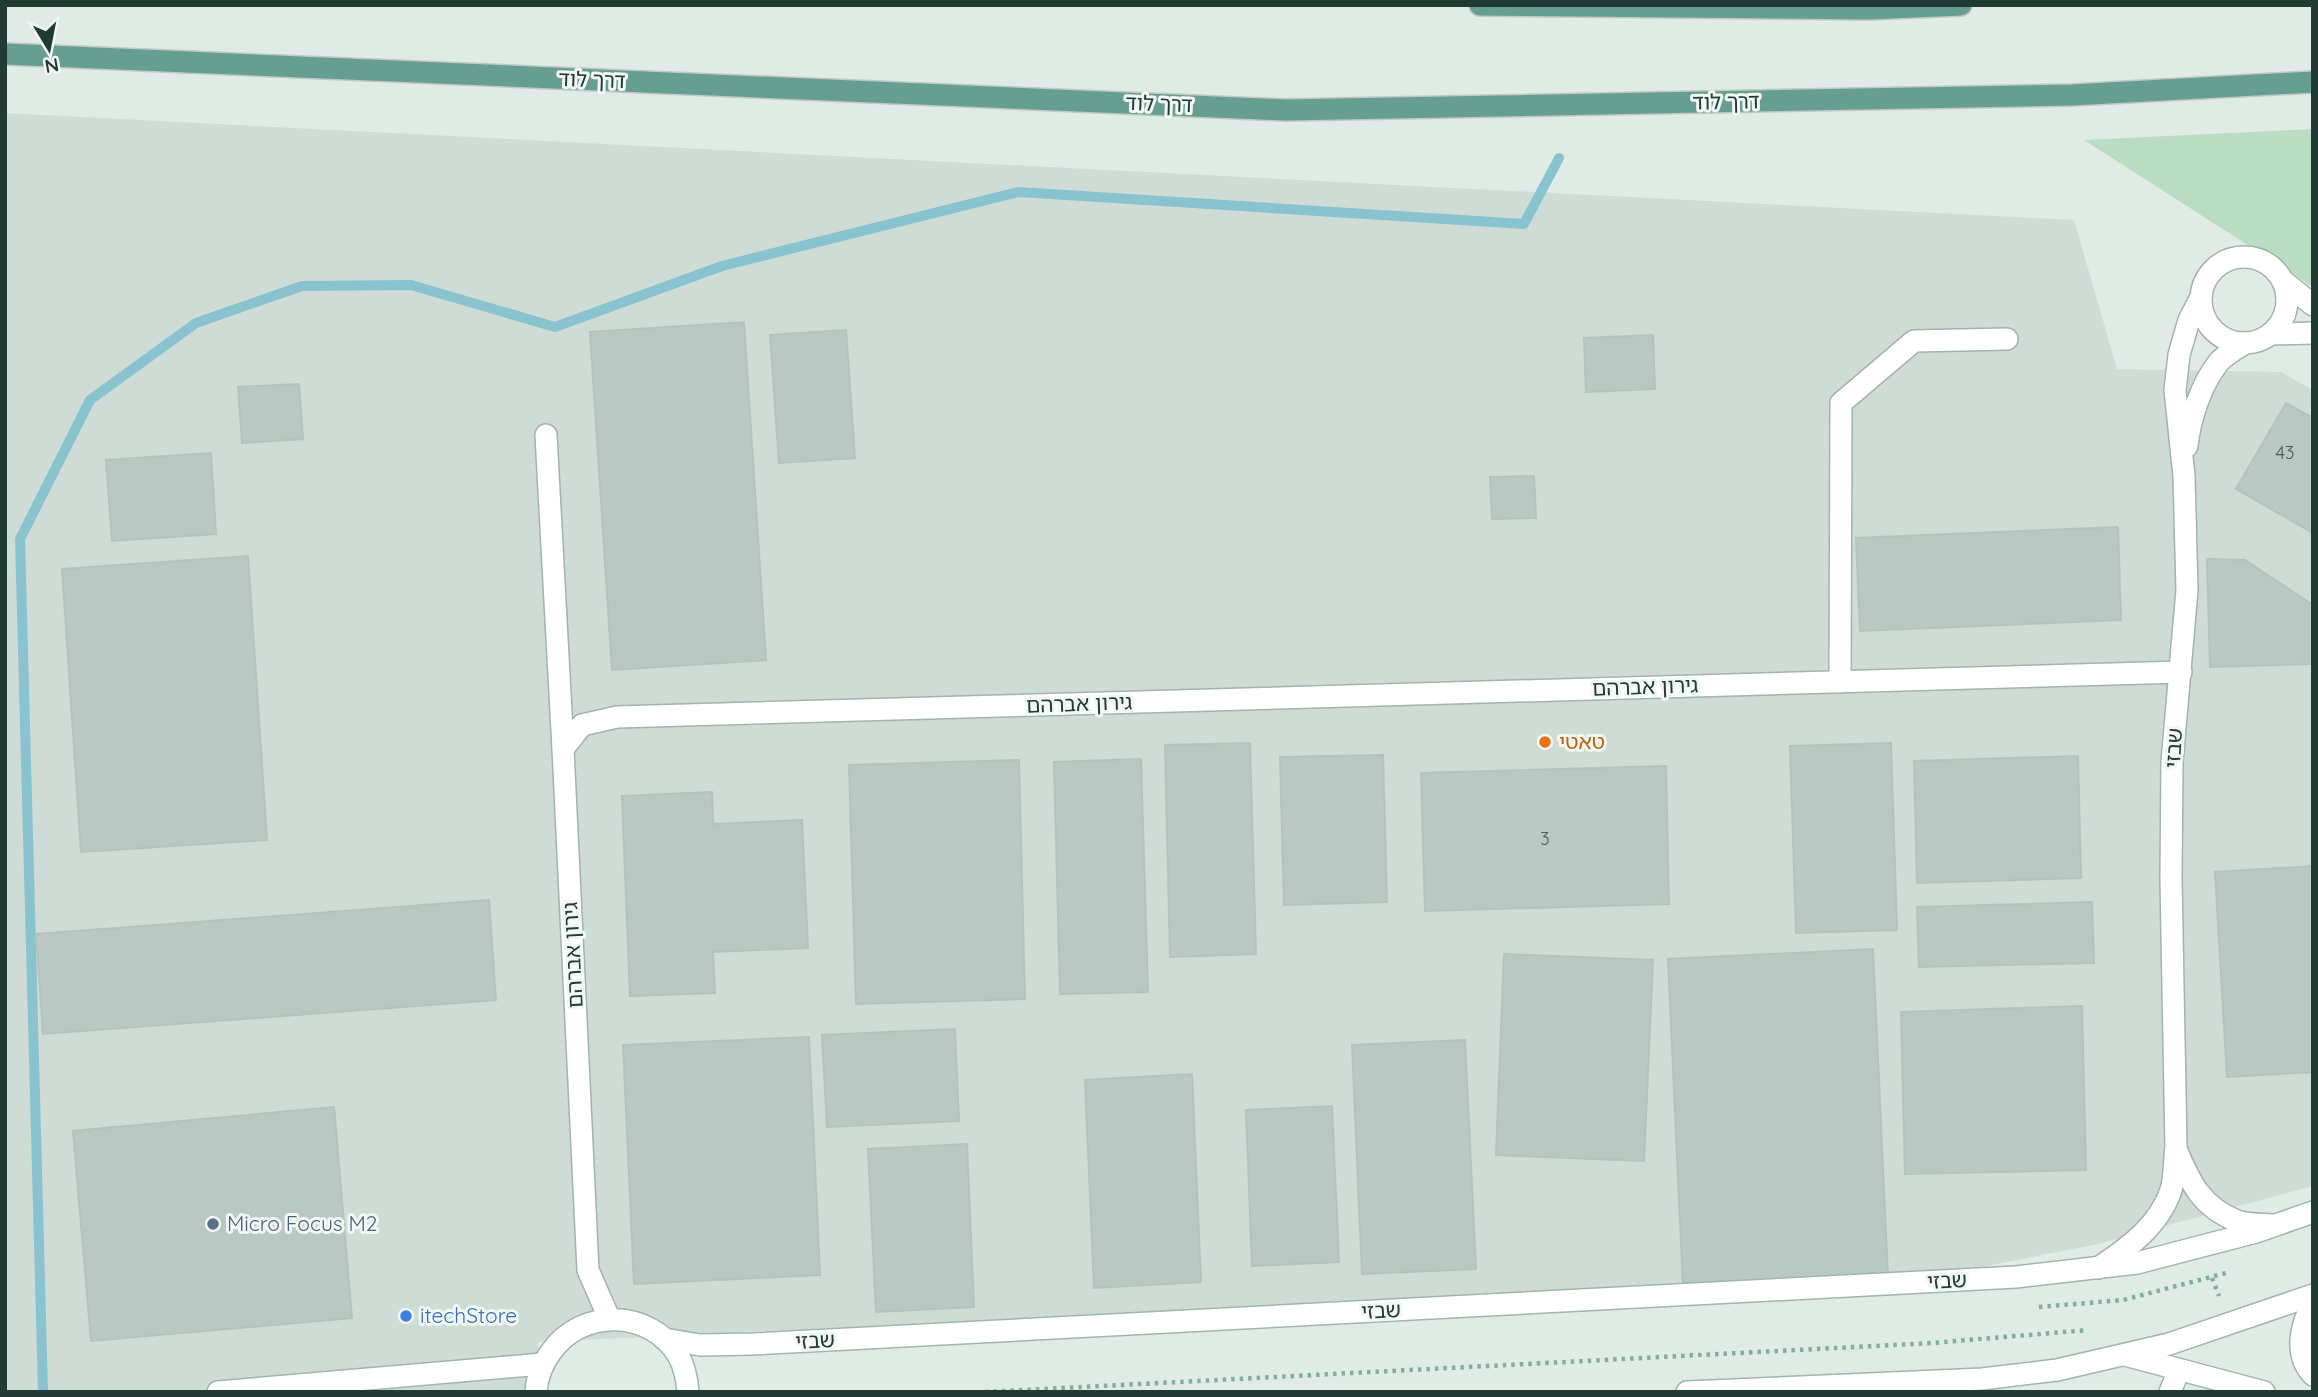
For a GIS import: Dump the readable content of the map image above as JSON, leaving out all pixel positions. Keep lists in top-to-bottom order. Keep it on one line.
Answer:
{"streets":{"main road":["דרך לוד"],"street":["גירון אברהם","שבזי"]},"crossings":[["גירון אברהם","שבזי"]],"places":["טאטי","Micro Focus M2","itechStore"],"house_numbers":["43","3"],"north":"bottom"}
